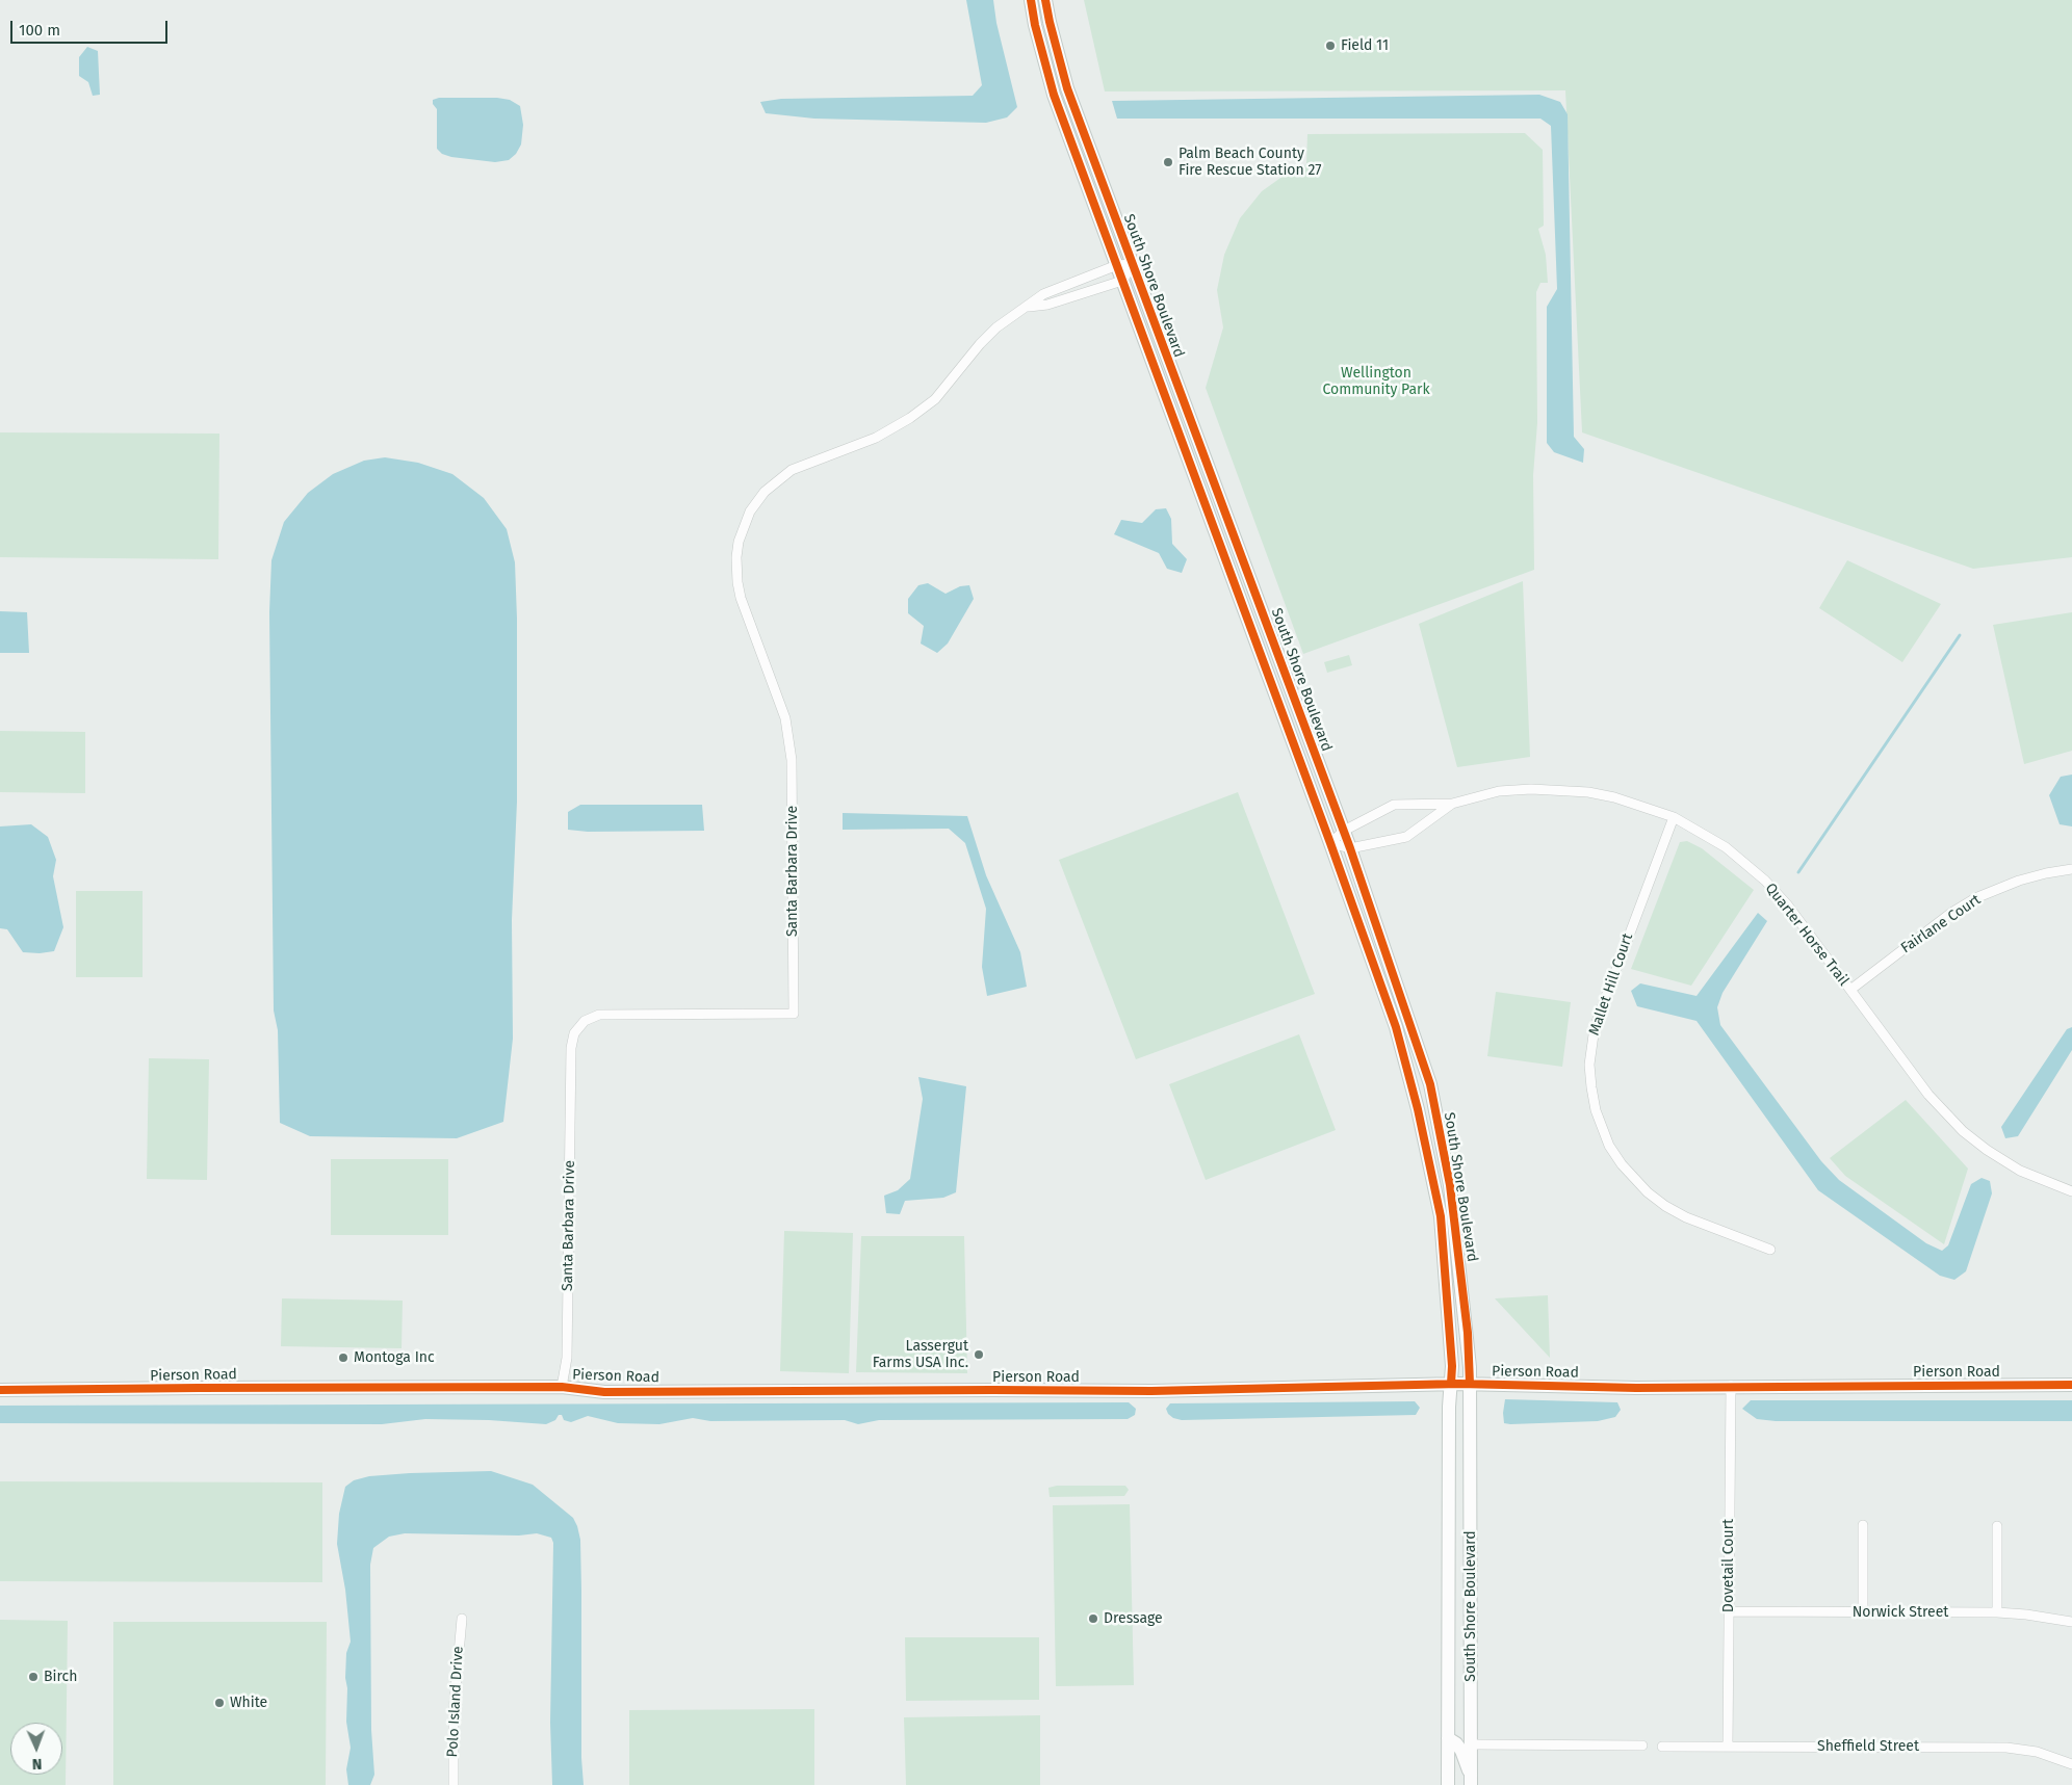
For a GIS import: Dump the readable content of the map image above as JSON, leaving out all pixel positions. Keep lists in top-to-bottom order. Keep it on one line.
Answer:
{"streets":{"street":["South Shore Boulevard","Santa Barbara Drive","Fairlane Court","Quarter Horse Trail","Mallet Hill Court","Pierson Road","Dovetail Court","Norwick Street","Polo Island Drive","Sheffield Street"]},"crossings":[["South Shore Boulevard","Santa Barbara Drive"],["South Shore Boulevard","Quarter Horse Trail"],["South Shore Boulevard","Pierson Road"],["Santa Barbara Drive","Pierson Road"],["Fairlane Court","Quarter Horse Trail"],["Quarter Horse Trail","Mallet Hill Court"],["Pierson Road","Dovetail Court"],["Dovetail Court","Norwick Street"],["Dovetail Court","Sheffield Street"]],"parks":["Wellington Community Park"],"places":["Field 11","Palm Beach County Fire Rescue Station 27","Lassergut Farms USA Inc.","Montoga Inc","Dressage","Birch","White"],"scale_bar":"100 m","north":"bottom"}
